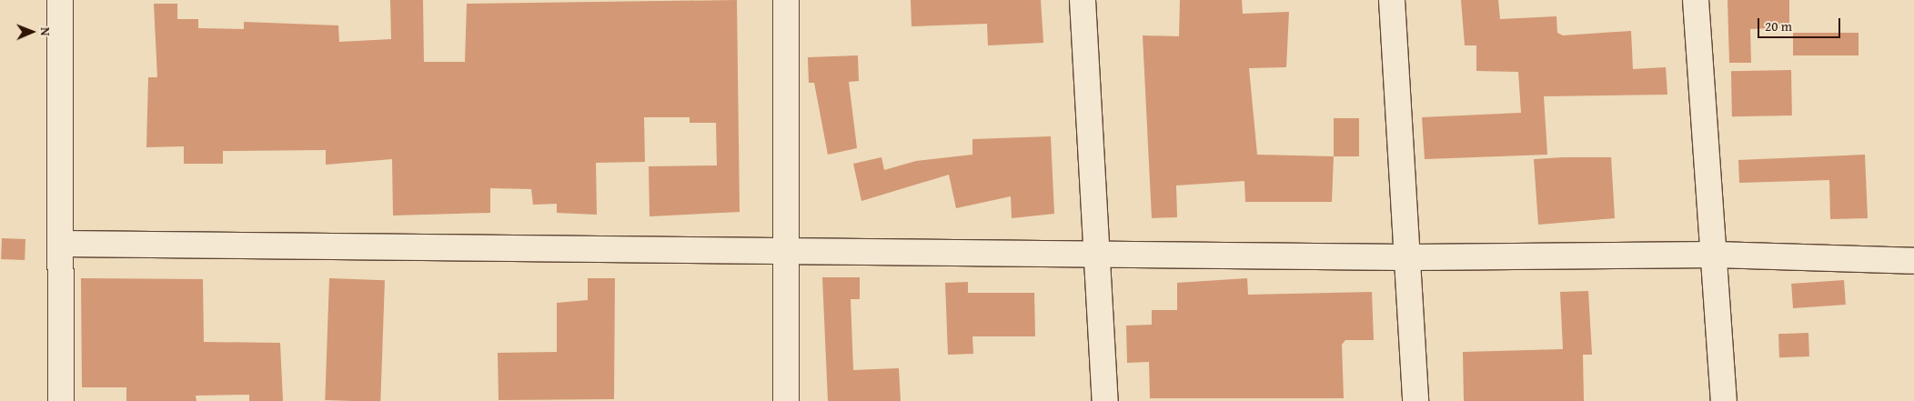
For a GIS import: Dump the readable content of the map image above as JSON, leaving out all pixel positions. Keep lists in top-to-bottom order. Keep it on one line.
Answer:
{"scale_bar":"20 m","north":"right"}
